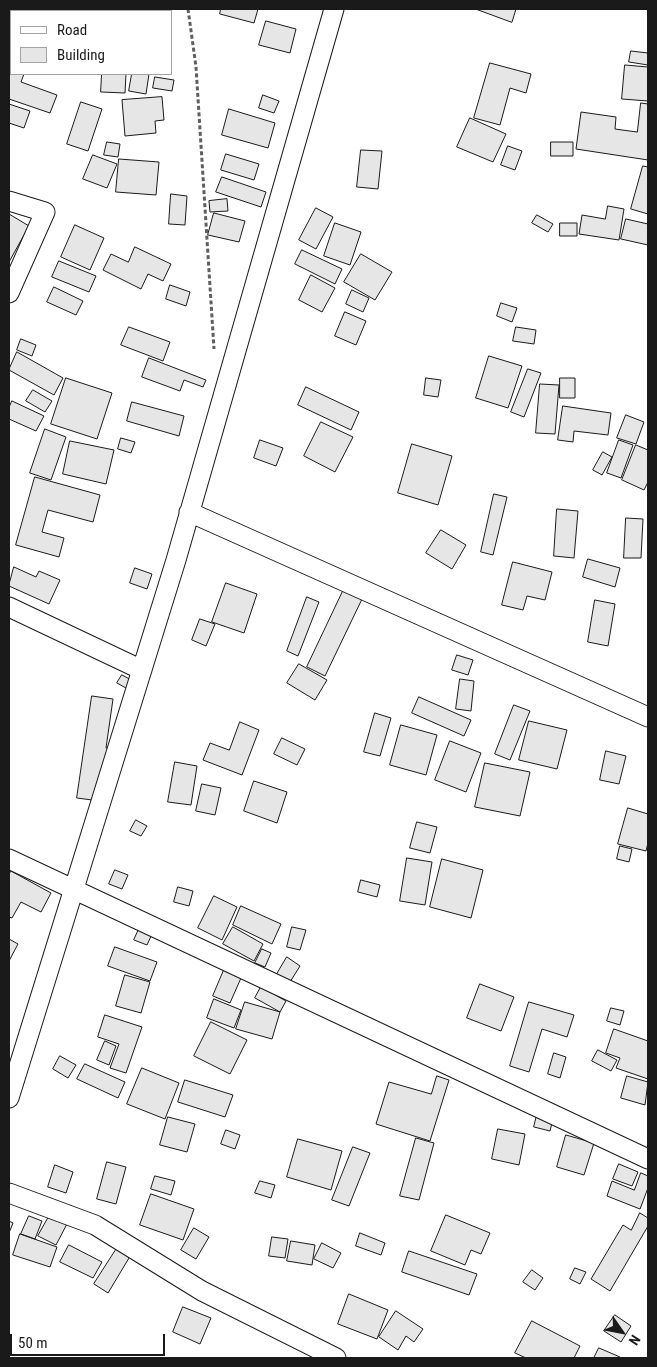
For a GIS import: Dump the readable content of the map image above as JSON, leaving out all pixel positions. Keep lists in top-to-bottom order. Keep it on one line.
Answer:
{"legend":["Road","Building"],"scale_bar":"50 m","north":"bottom right"}
